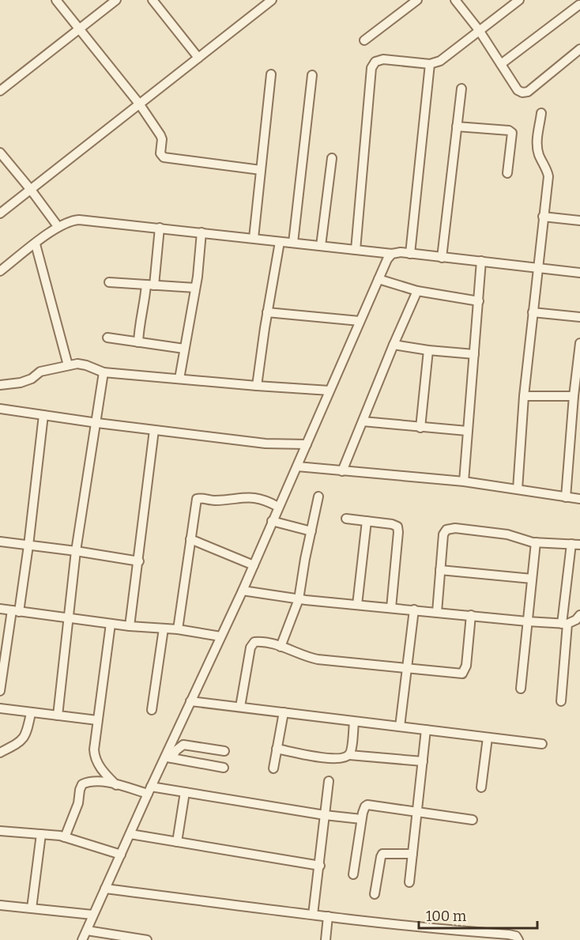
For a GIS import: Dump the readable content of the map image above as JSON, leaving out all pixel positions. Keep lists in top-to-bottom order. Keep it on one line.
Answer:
{"scale_bar":"100 m"}
